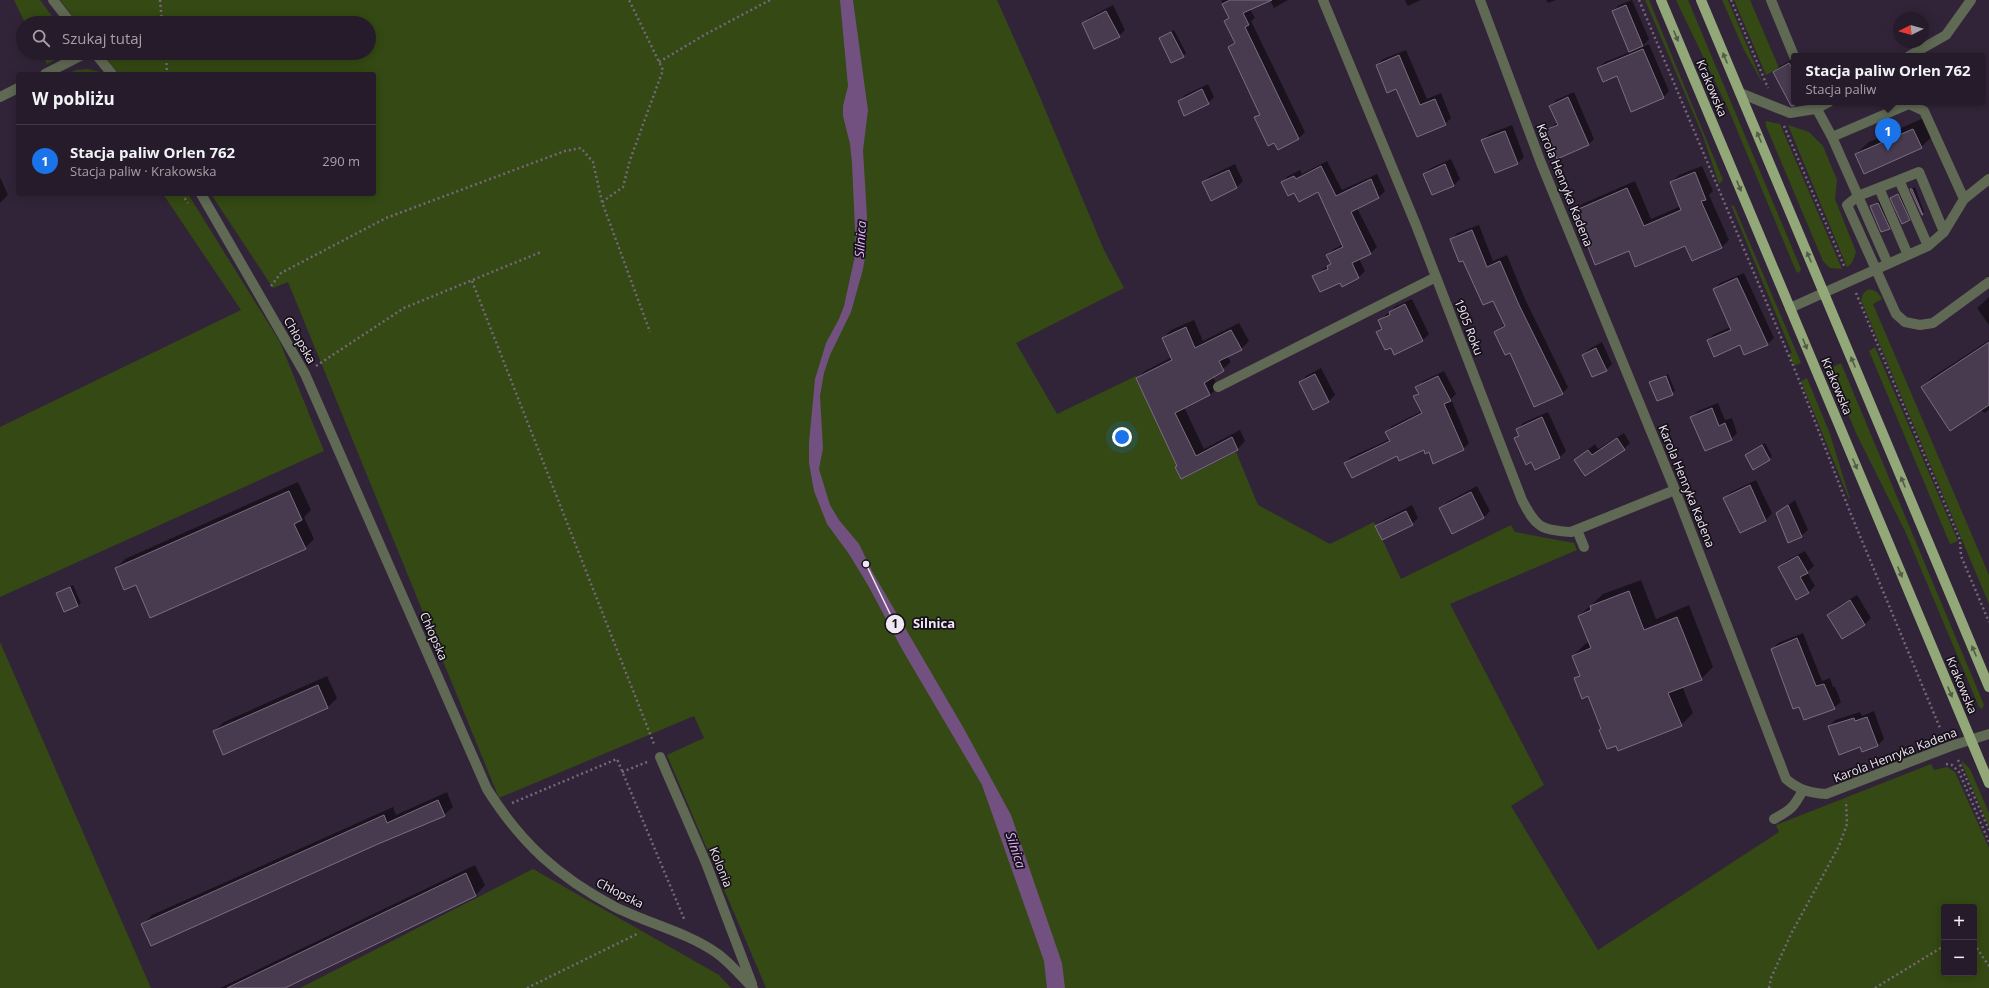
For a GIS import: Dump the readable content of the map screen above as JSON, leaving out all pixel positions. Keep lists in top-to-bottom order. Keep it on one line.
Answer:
{"streets":{"main road":["Krakowska"],"street":["Karola Henryka Kadena","1905 Roku","Chłopska","Kolonia"]},"crossings":[["Krakowska","Karola Henryka Kadena"],["Karola Henryka Kadena","1905 Roku"],["Chłopska","Kolonia"]],"water":["Silnica"],"places":["Silnica"],"north":"left","page":{"search":"Szukaj tutaj","popup":["Stacja paliw Orlen 762","Stacja paliw"],"heading":"W pobliżu","pins":"1","list":[{"mark":"1","name":"Stacja paliw Orlen 762","note":"Stacja paliw · Krakowska","value":"290 m"}],"map_buttons":["+","−"]}}
